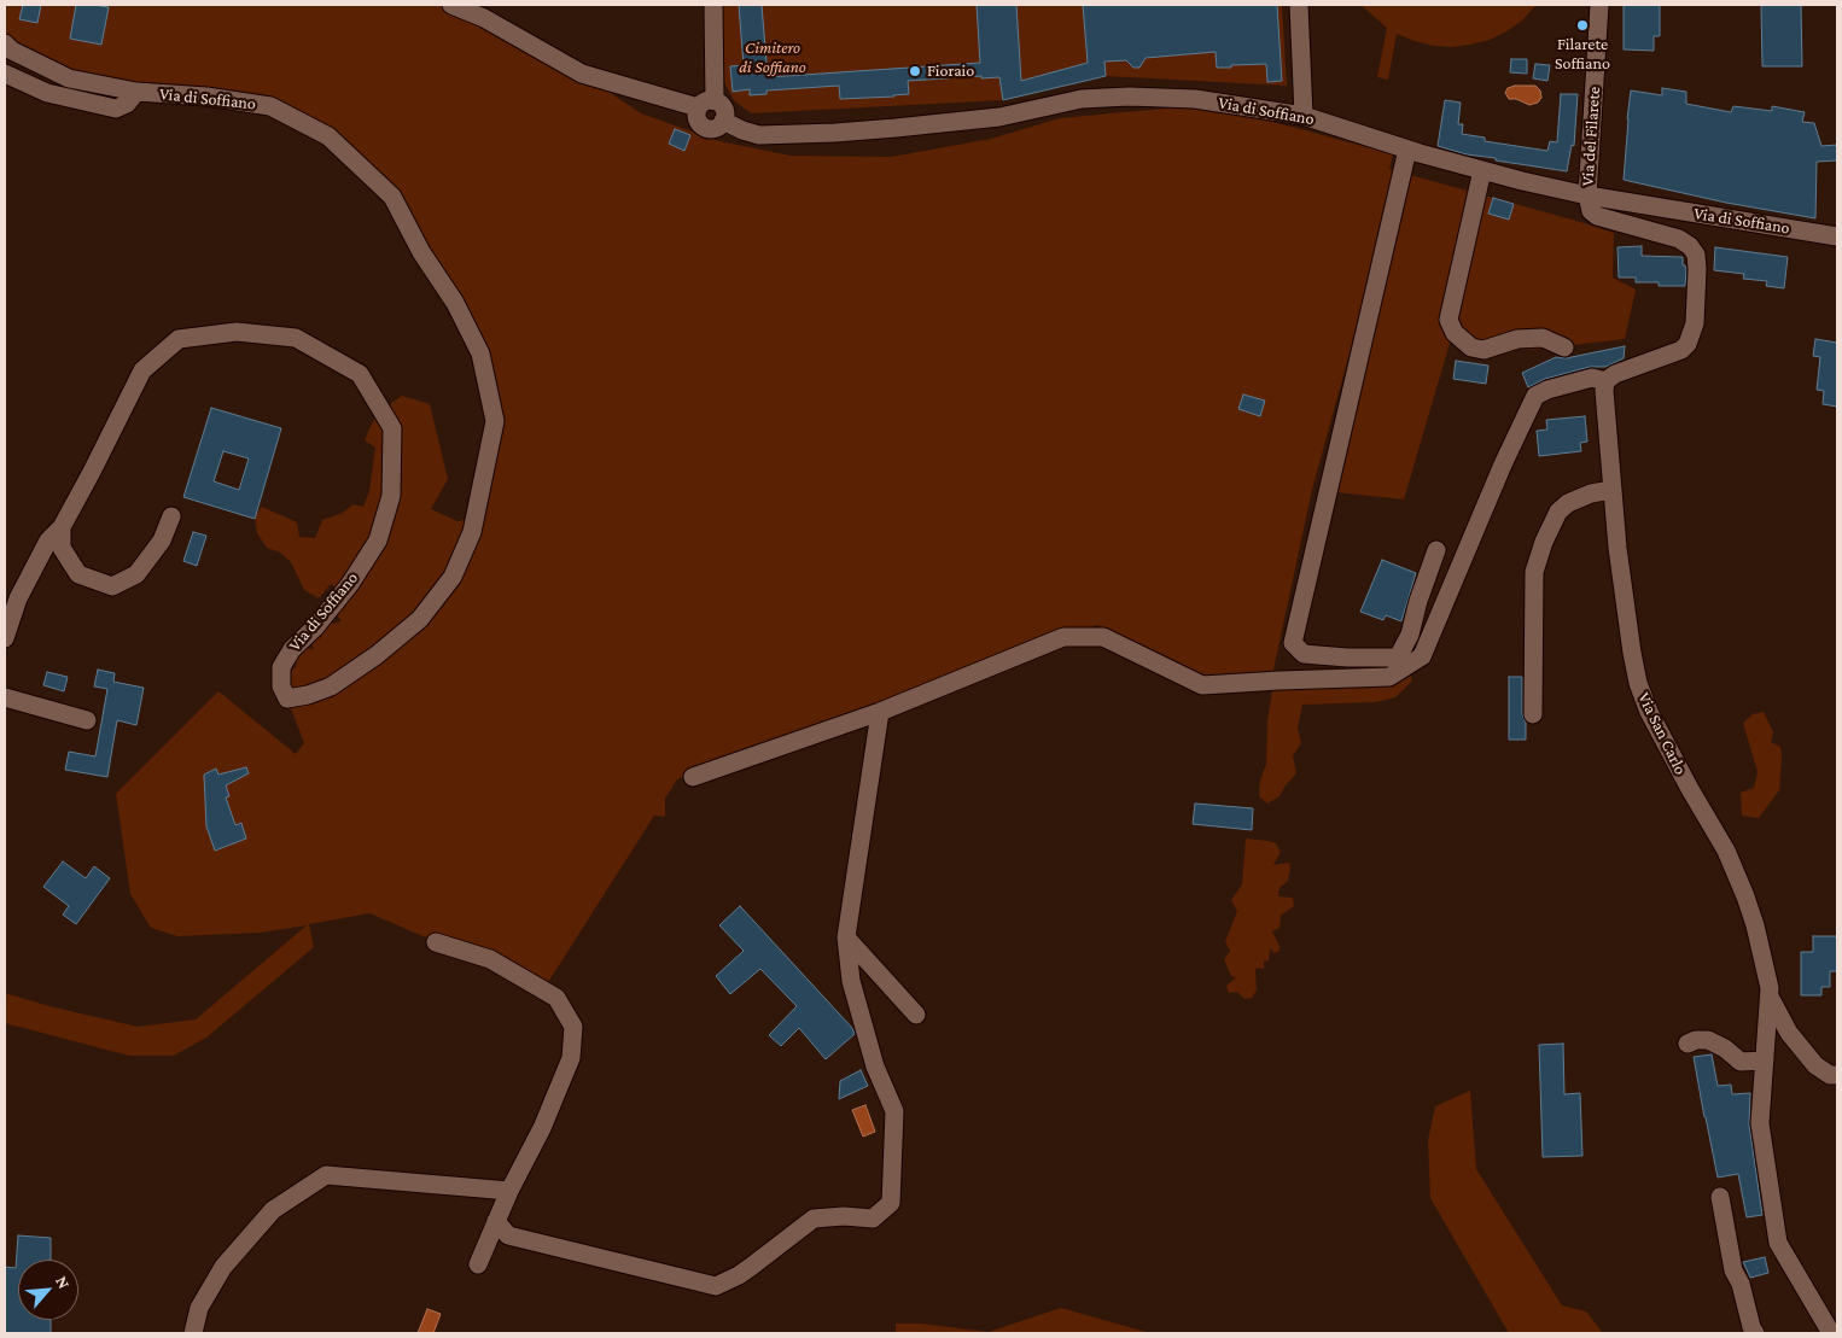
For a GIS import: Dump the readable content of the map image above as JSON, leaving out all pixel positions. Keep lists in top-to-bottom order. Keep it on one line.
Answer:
{"streets":{"street":["Via di Soffiano","Via del Filarete","Via San Carlo"]},"crossings":[["Via di Soffiano","Via del Filarete"]],"parks":["Cimitero di Soffiano"],"places":["Filarete Soffiano","Fioraio"],"north":"top right"}
